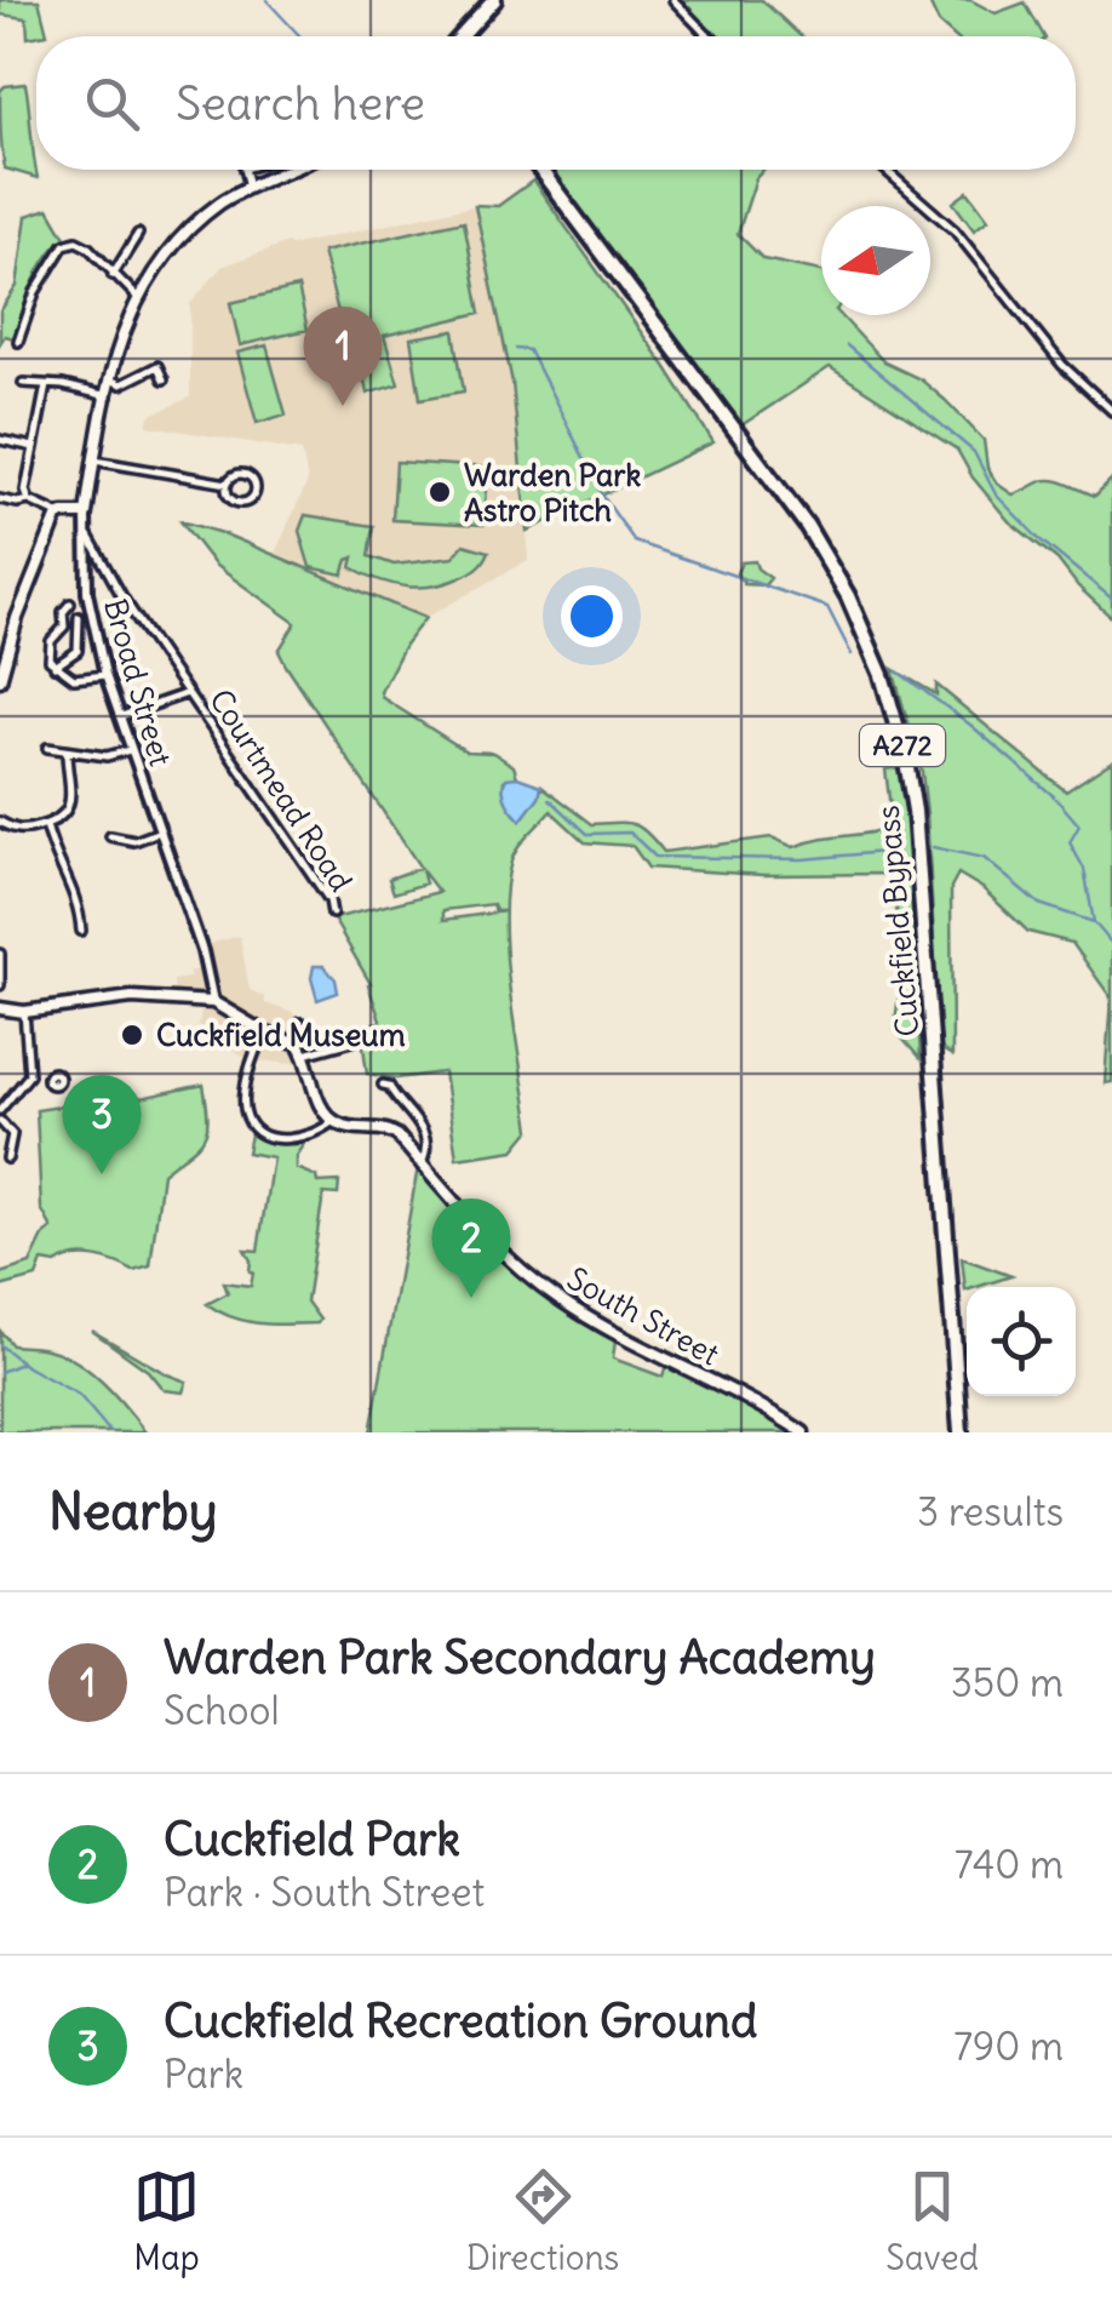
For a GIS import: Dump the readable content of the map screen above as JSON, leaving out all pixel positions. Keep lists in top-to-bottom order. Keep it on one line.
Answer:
{"streets":{"highway":["A272","Cuckfield Bypass"],"main road":["Broad Street","South Street"],"street":["Courtmead Road"]},"crossings":[["Broad Street","Courtmead Road"]],"places":["Warden Park Astro Pitch","Cuckfield Museum"],"north":"left","page":{"search":"Search here","pins":["1","3","2"],"heading":["Nearby","3 results"],"list":[{"mark":"1","name":"Warden Park Secondary Academy","note":"School","value":"350 m"},{"mark":"2","name":"Cuckfield Park","note":"Park · South Street","value":"740 m"},{"mark":"3","name":"Cuckfield Recreation Ground","note":"Park","value":"790 m"}],"nav":["Map","Directions","Saved"]}}
